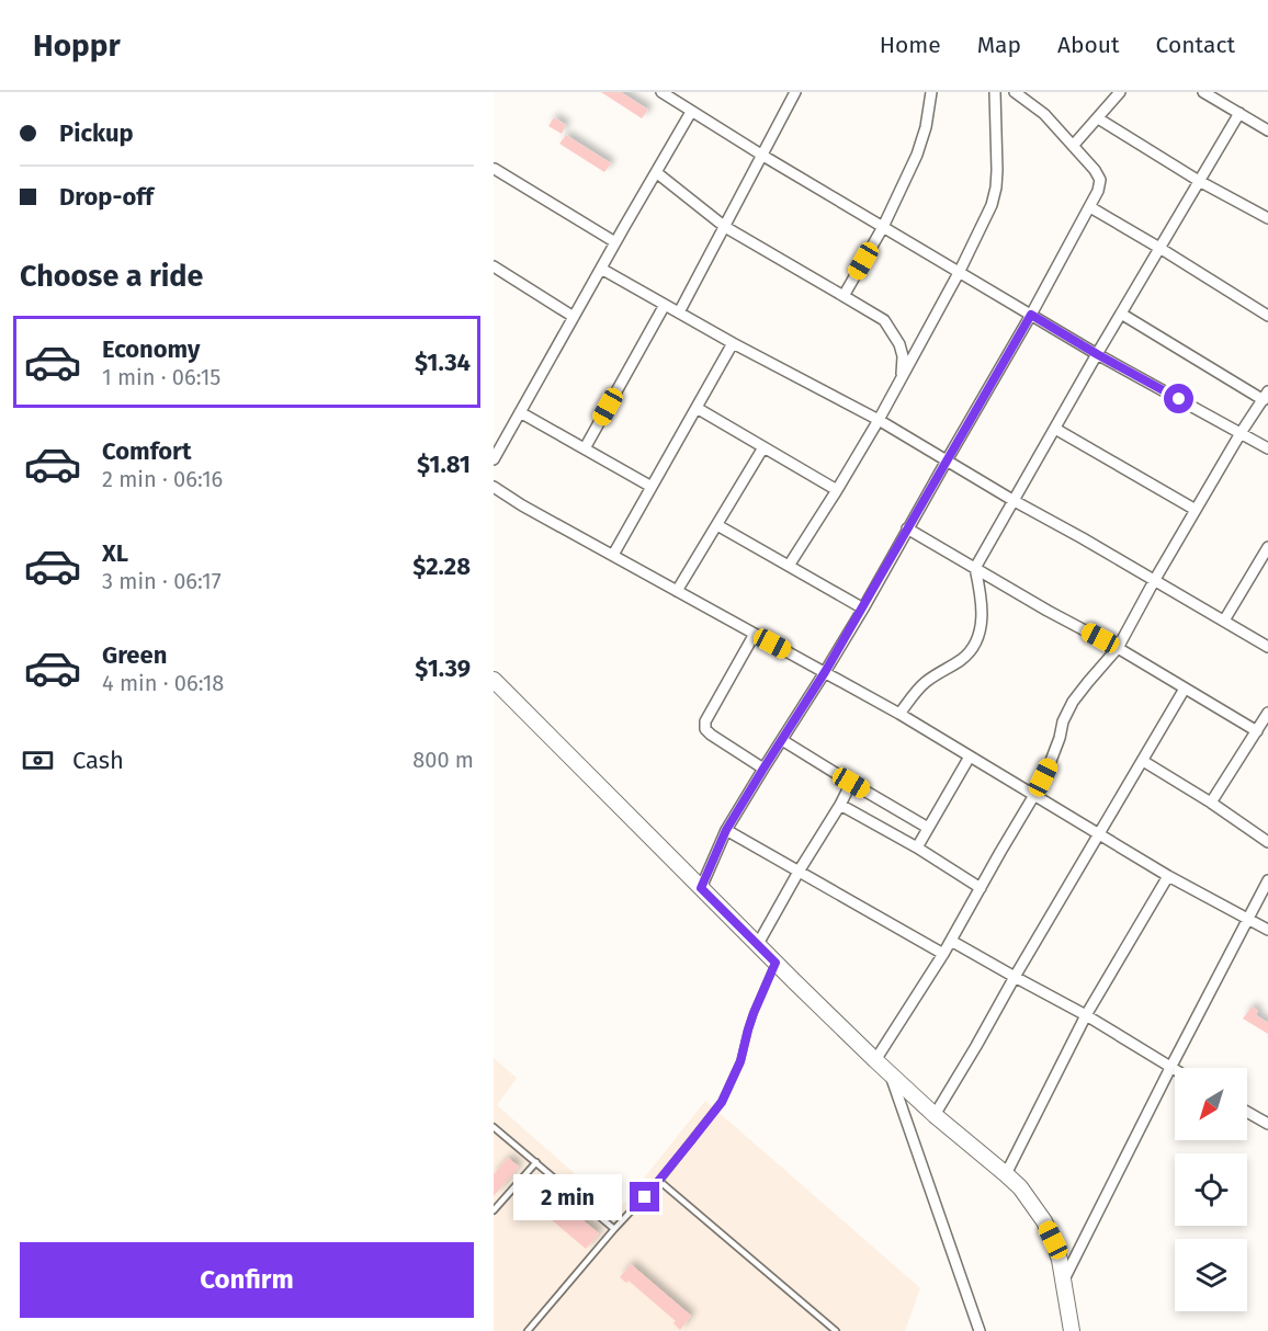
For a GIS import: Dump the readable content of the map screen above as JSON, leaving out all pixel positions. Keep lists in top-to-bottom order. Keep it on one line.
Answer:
{"north":"bottom left","page":{"header":"Hoppr","nav":["Home","Map","About","Contact"],"banner":["Pickup","Drop-off"],"heading":"Choose a ride","list":[{"name":"Economy","note":"1 min · 06:15","value":"$1.34"},{"name":"Comfort","note":"2 min · 06:16","value":"$1.81"},{"name":"XL","note":"3 min · 06:17","value":"$2.28"},{"name":"Green","note":"4 min · 06:18","value":"$1.39"}],"pay":["Cash","800 m"],"bubble":"2 min","buttons":"Confirm"}}
